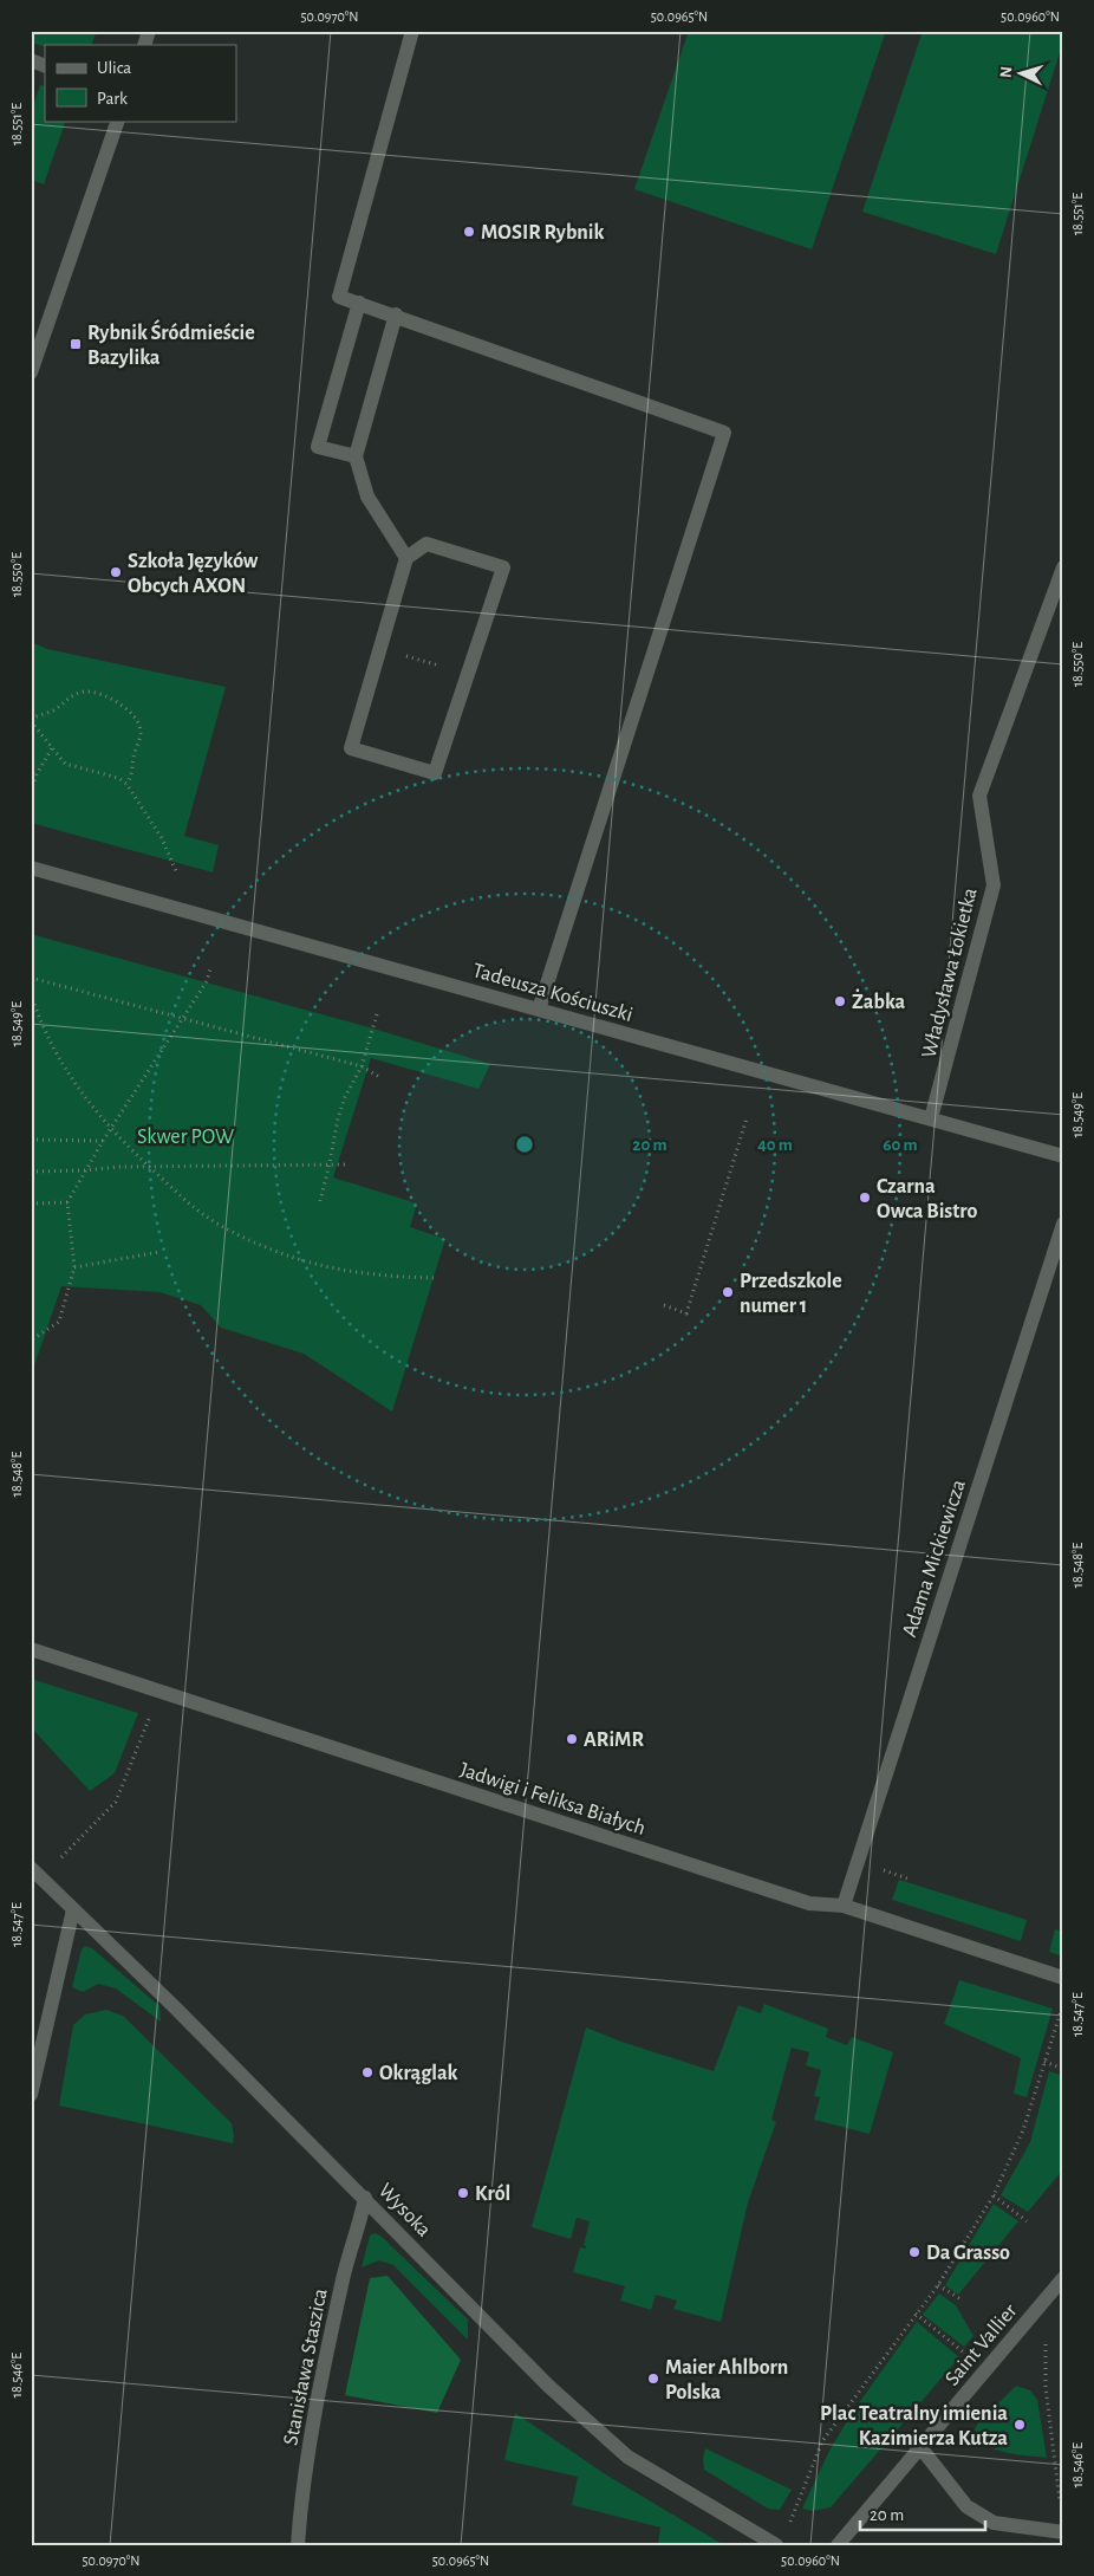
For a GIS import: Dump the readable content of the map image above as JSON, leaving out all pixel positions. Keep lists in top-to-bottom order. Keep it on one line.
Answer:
{"streets":{"street":["Władysława Łokietka","Tadeusza Kościuszki","Adama Mickiewicza","Jadwigi i Feliksa Białych","Wysoka","Saint Vallier","Stanisława Staszica"]},"crossings":[["Władysława Łokietka","Tadeusza Kościuszki"],["Adama Mickiewicza","Jadwigi i Feliksa Białych"],["Wysoka","Stanisława Staszica"]],"parks":["Skwer POW"],"places":{"other":["MOSIR Rybnik","Szkoła Języków Obcych AXON","Żabka","Czarna Owca Bistro","Przedszkole numer 1","ARiMR","Okrąglak","Król","Da Grasso","Maier Ahlborn Polska","Plac Teatralny imienia Kazimierza Kutza"],"transit":["Rybnik Śródmieście Bazylika"]},"legend":["Ulica","Park"],"scale_bar":"20 m","north":"left","coordinates":["50.0970°N","50.0965°N","50.0960°N","18.551°E","18.550°E","18.549°E","18.548°E","18.547°E","18.546°E"],"rings":["20 m","40 m","60 m"]}
